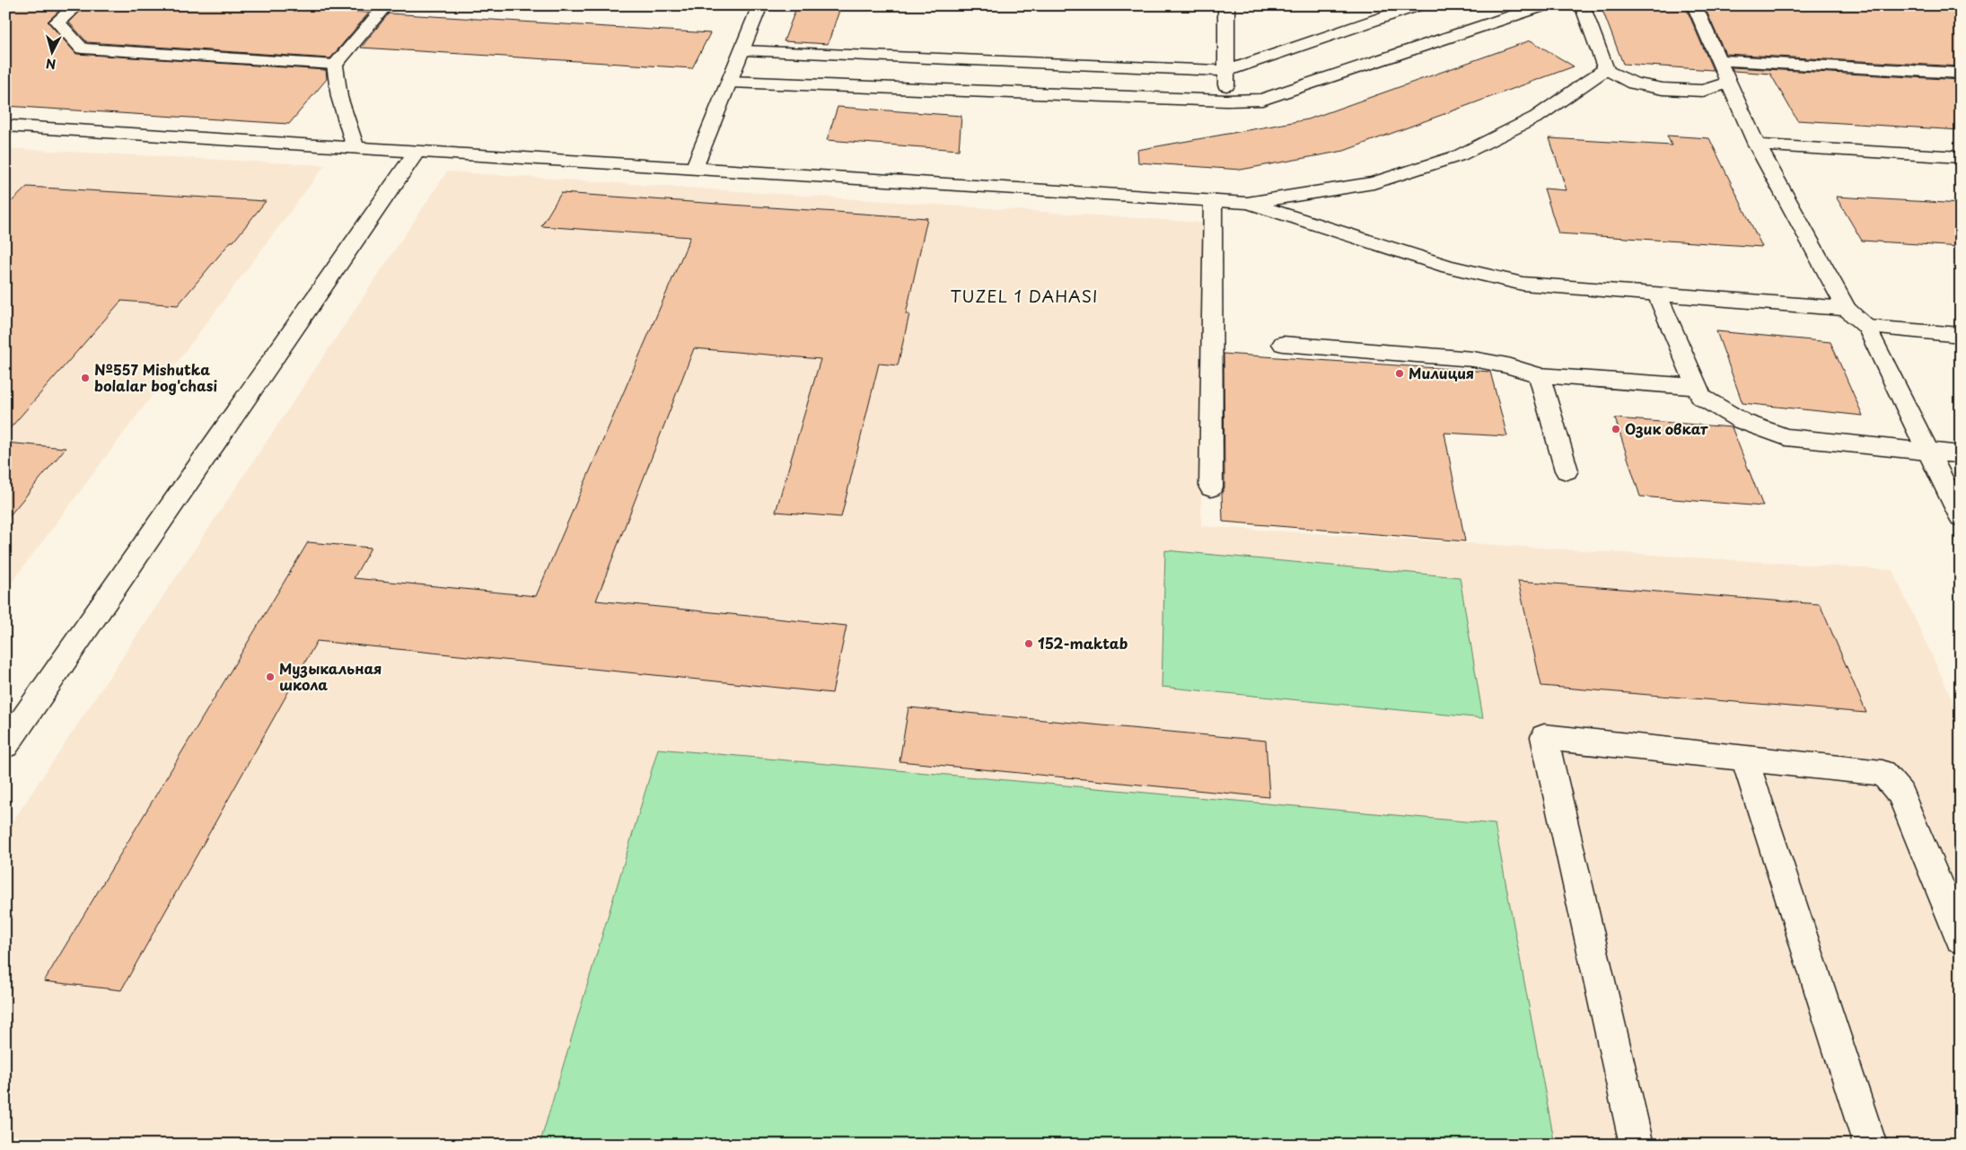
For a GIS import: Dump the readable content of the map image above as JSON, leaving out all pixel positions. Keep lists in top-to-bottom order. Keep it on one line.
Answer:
{"districts":["TUZEL 1 DAHASI"],"places":["Милиция","№557 Mishutka bolalar bog'chasi","Озик овкат","152-maktab","Музыкальная школа"],"north":"bottom"}
